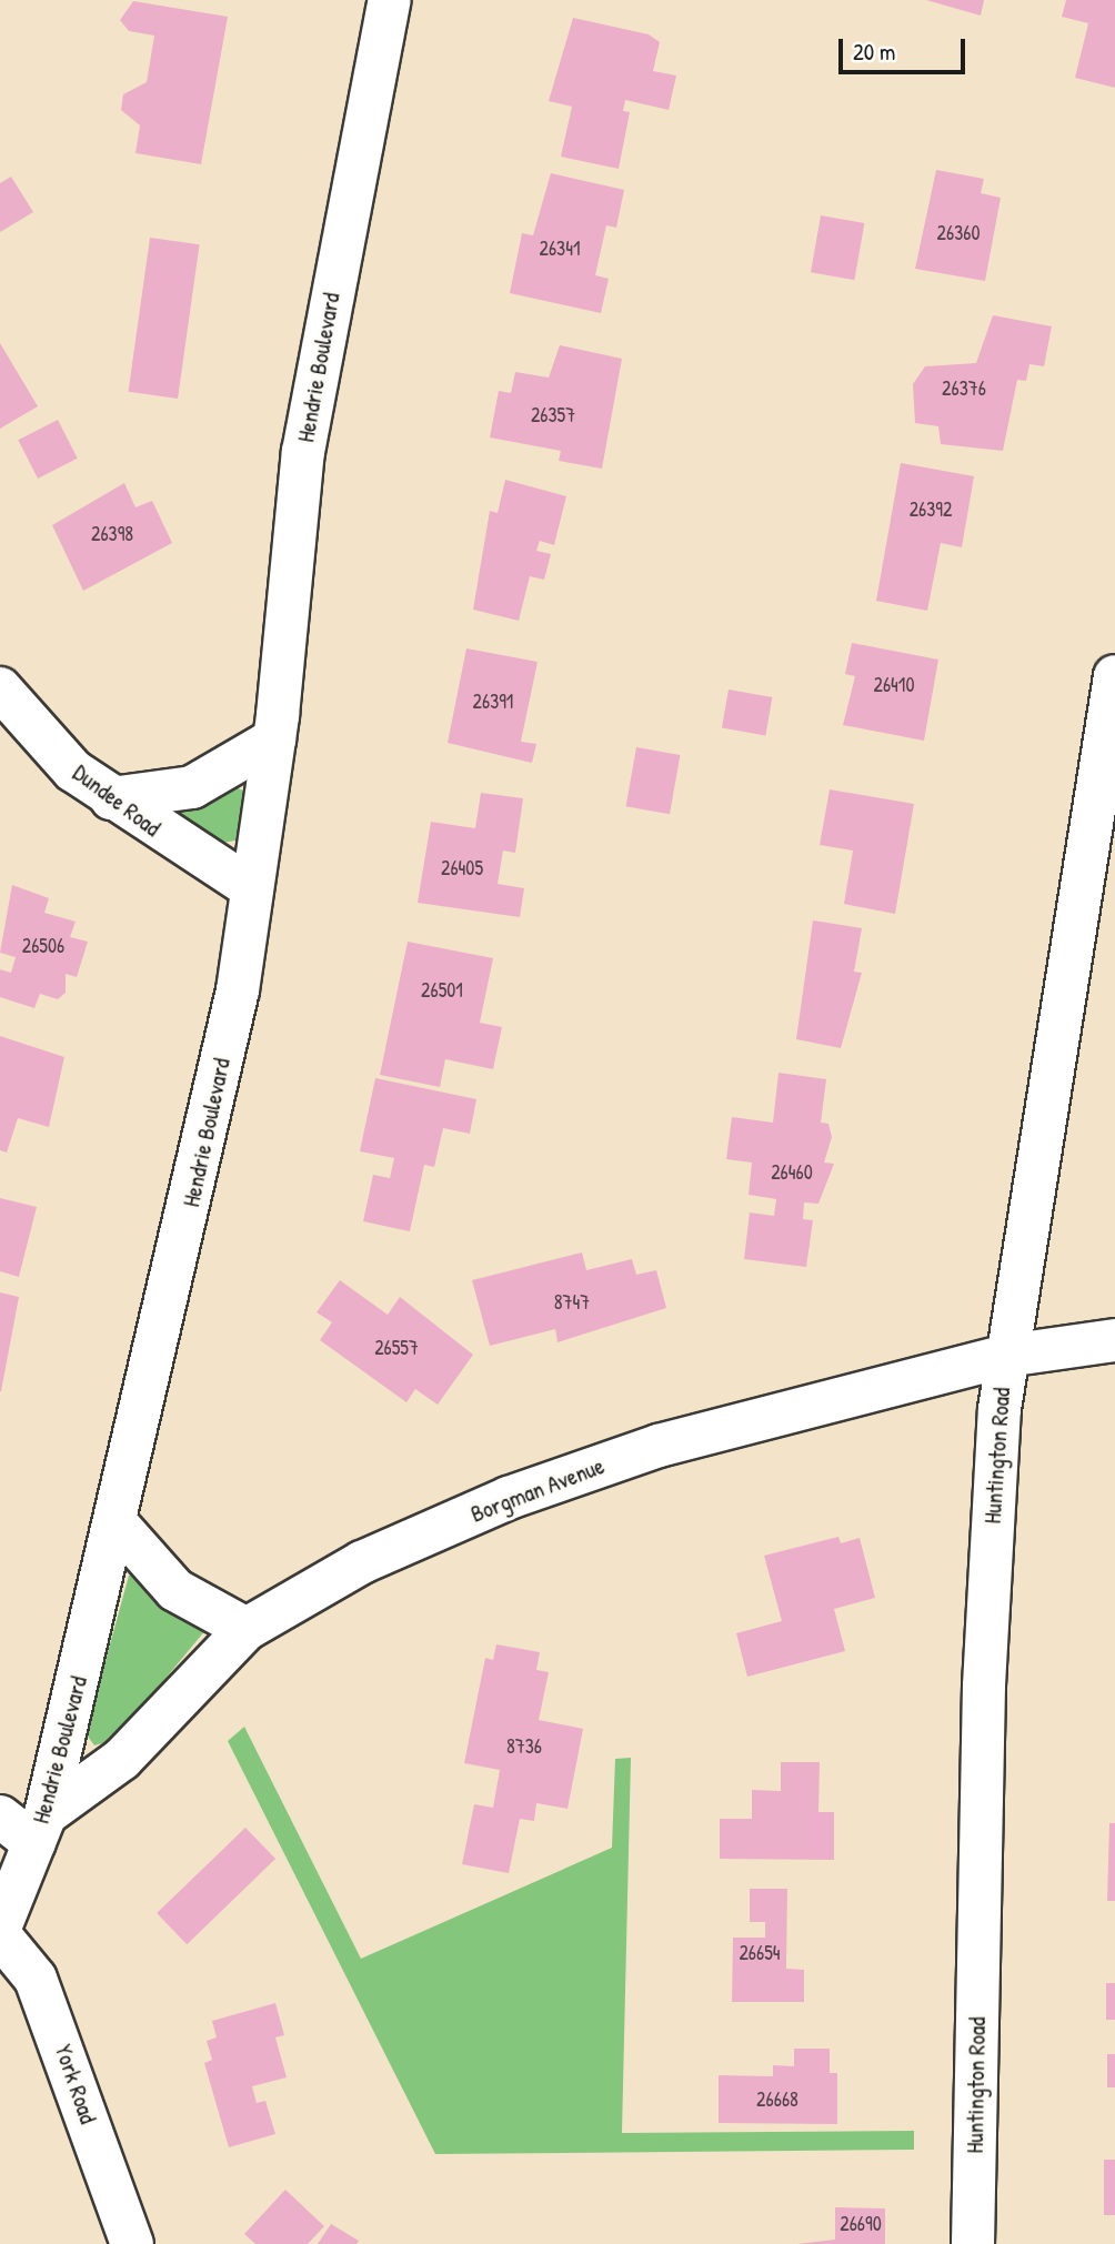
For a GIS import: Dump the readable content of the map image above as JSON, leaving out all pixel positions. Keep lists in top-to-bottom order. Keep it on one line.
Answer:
{"streets":{"street":["Hendrie Boulevard","Dundee Road","Huntington Road","Borgman Avenue","York Road"]},"crossings":[["Hendrie Boulevard","Dundee Road"],["Hendrie Boulevard","Borgman Avenue"],["Huntington Road","Borgman Avenue"]],"house_numbers":["26360","26341","26376","26357","26392","26398","26410","26391","26405","26506","26501","26460","8747","26557","8736","26654","26668","26690"],"scale_bar":"20 m"}
